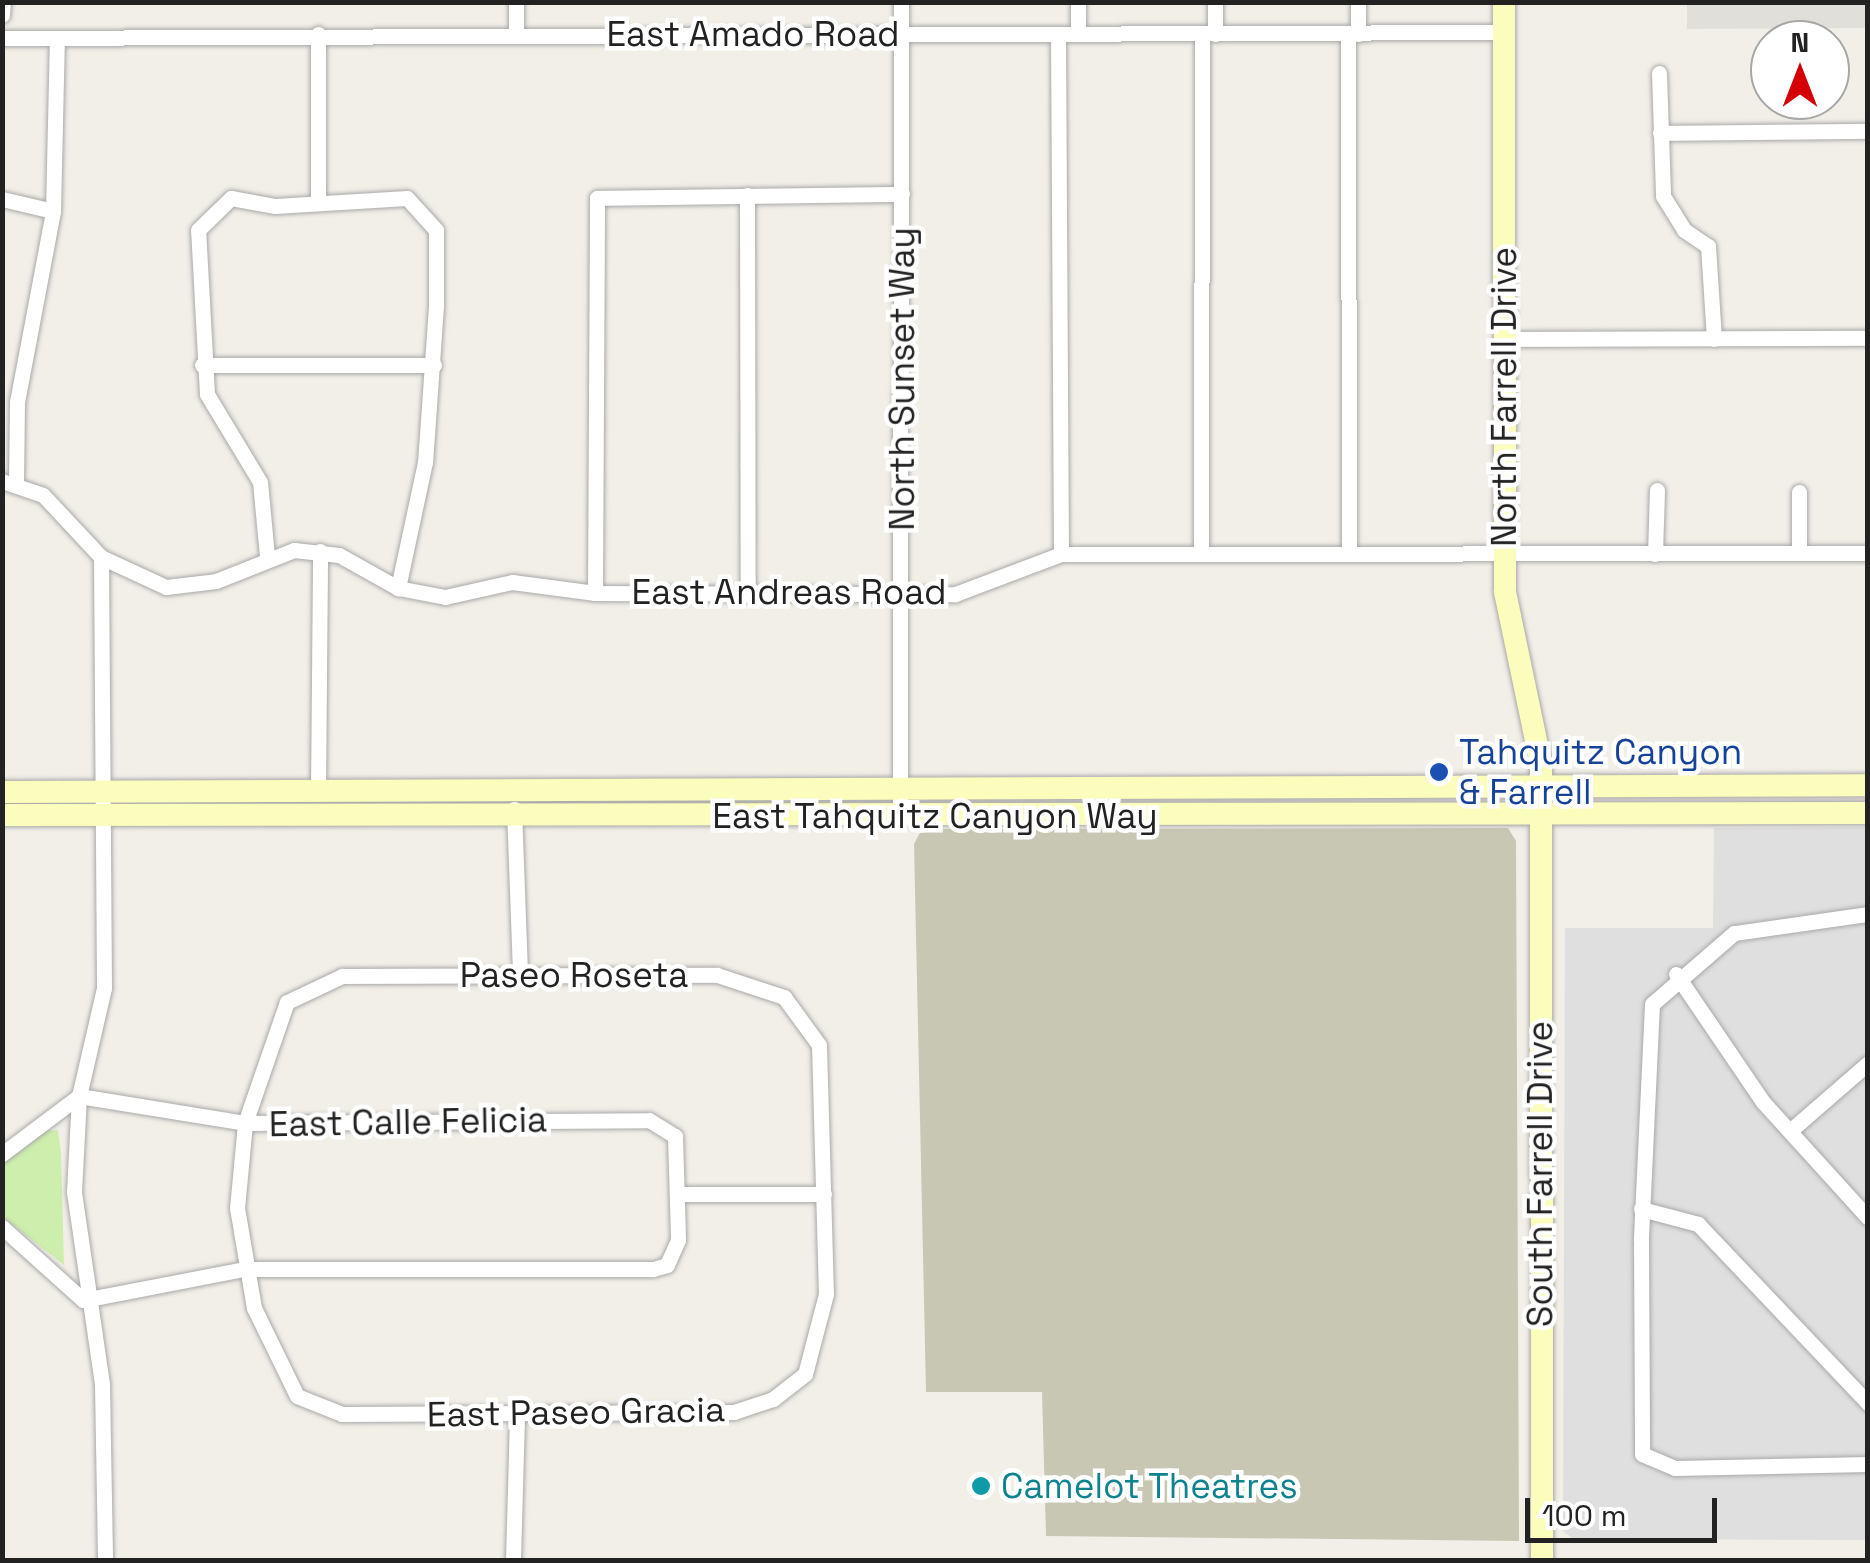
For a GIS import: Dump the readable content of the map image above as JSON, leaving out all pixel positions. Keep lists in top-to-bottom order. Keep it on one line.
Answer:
{"streets":{"main road":["North Farrell Drive","East Tahquitz Canyon Way","South Farrell Drive"],"street":["East Amado Road","North Sunset Way","East Andreas Road","Paseo Roseta","East Calle Felicia","East Paseo Gracia"]},"crossings":[["East Amado Road","North Sunset Way"],["East Amado Road","North Farrell Drive"],["North Sunset Way","East Andreas Road"],["North Sunset Way","East Tahquitz Canyon Way"],["North Farrell Drive","East Andreas Road"],["North Farrell Drive","East Tahquitz Canyon Way"],["North Farrell Drive","South Farrell Drive"],["East Tahquitz Canyon Way","South Farrell Drive"],["Paseo Roseta","East Calle Felicia"],["Paseo Roseta","East Paseo Gracia"]],"places":["Tahquitz Canyon & Farrell","Camelot Theatres"],"scale_bar":"100 m","north":"top"}
